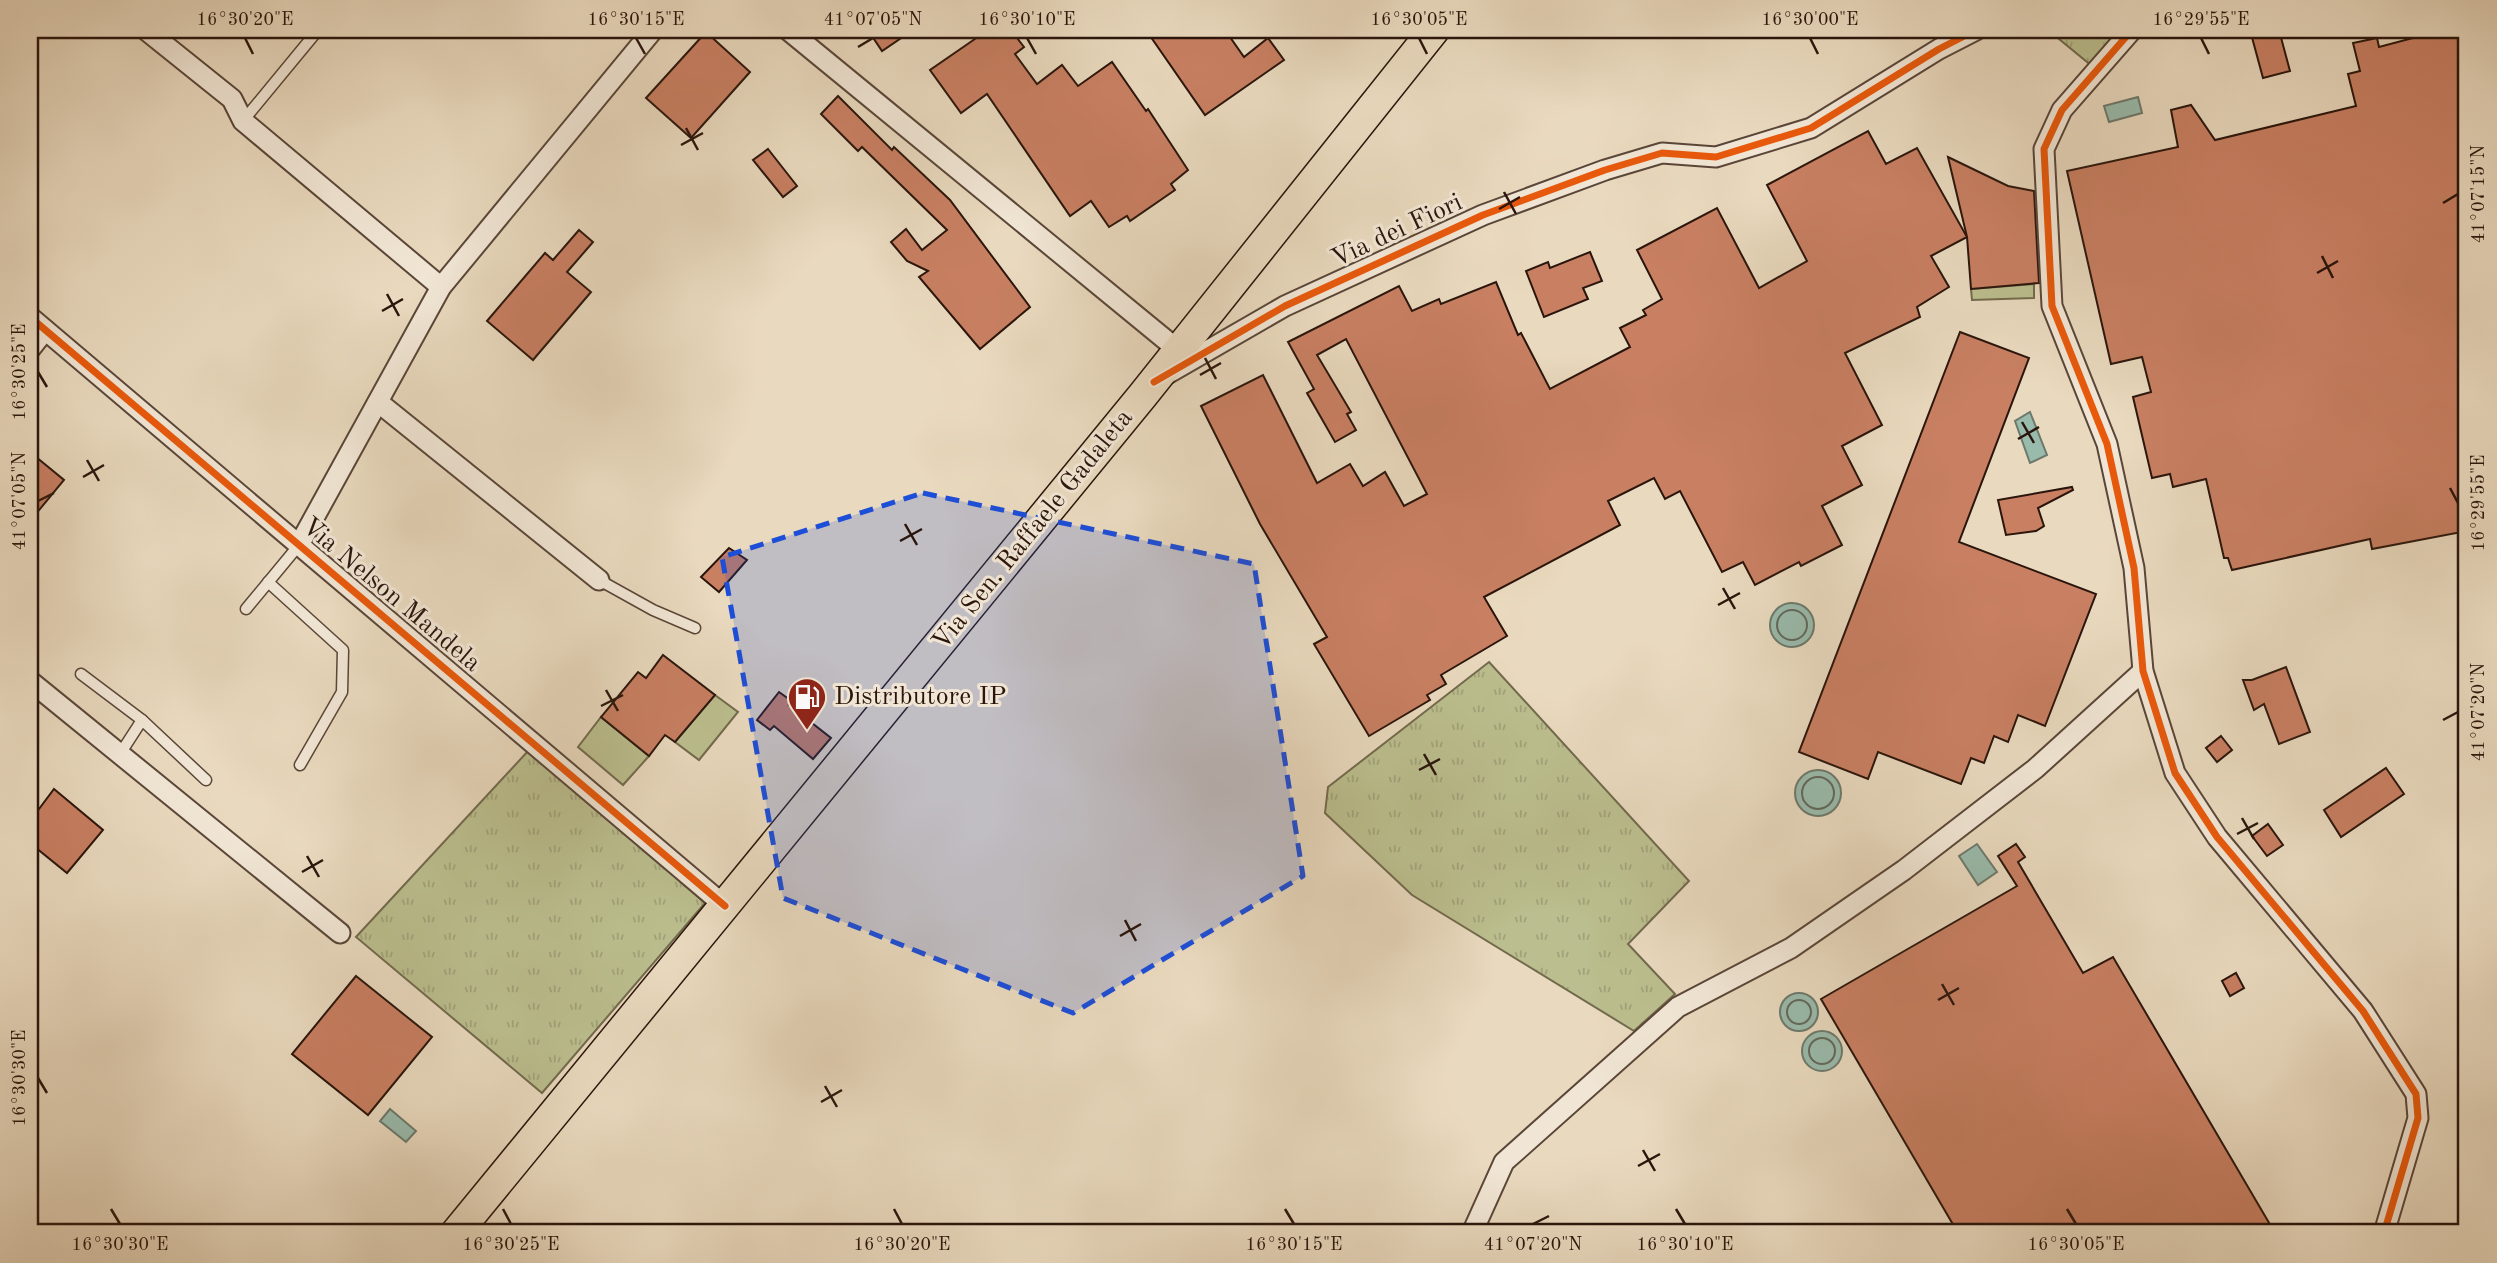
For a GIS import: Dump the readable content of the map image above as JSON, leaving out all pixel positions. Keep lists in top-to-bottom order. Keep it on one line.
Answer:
{"streets":{"main road":["Via Sen. Raffaele Gadaleta"],"street":["Via dei Fiori","Via Nelson Mandela"]},"crossings":[["Via dei Fiori","Via Sen. Raffaele Gadaleta"],["Via Sen. Raffaele Gadaleta","Via Nelson Mandela"]],"places":{"fuel station":["Distributore IP"]},"coordinates":["16°30'20\"E","16°30'15\"E","41°07'05\"N","16°30'10\"E","16°30'05\"E","16°30'00\"E","16°29'55\"E","41°07'15\"N","16°30'25\"E","41°07'20\"N","16°30'30\"E"]}
